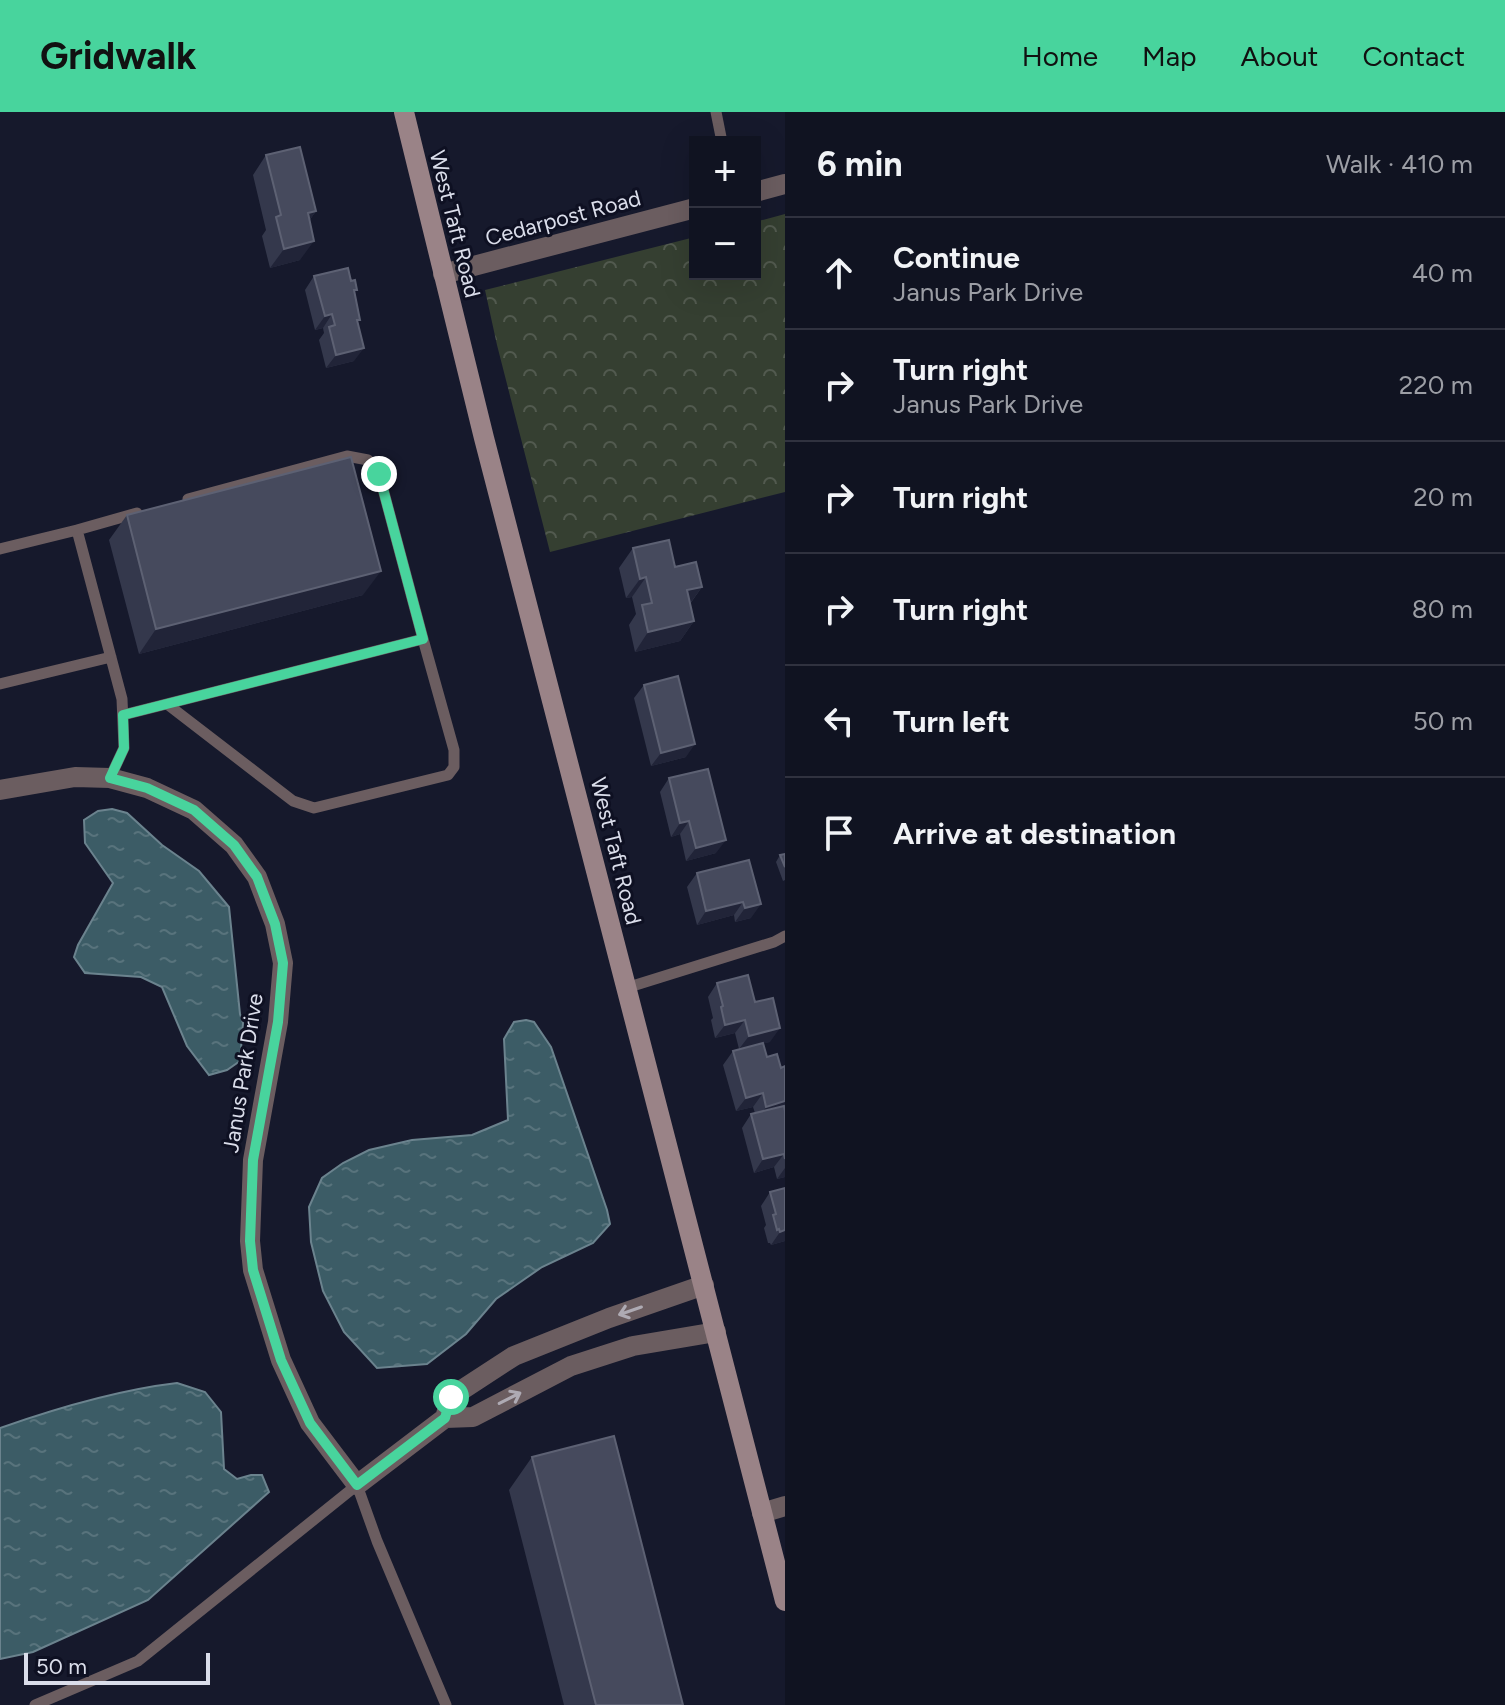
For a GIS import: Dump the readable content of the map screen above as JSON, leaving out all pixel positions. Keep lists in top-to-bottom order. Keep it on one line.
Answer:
{"streets":{"main road":["West Taft Road"],"street":["Cedarpost Road","Janus Park Drive"]},"crossings":[["Cedarpost Road","West Taft Road"]],"scale_bar":"50 m","page":{"header":"Gridwalk","nav":["Home","Map","About","Contact"],"heading":["6 min","Walk · 410 m"],"map_buttons":["+","−"],"list":[["Continue","Janus Park Drive","40 m"],["Turn right","Janus Park Drive","220 m"],["Turn right","20 m"],["Turn right","80 m"],["Turn left","50 m"],"Arrive at destination"],"scale":"50 m"}}
